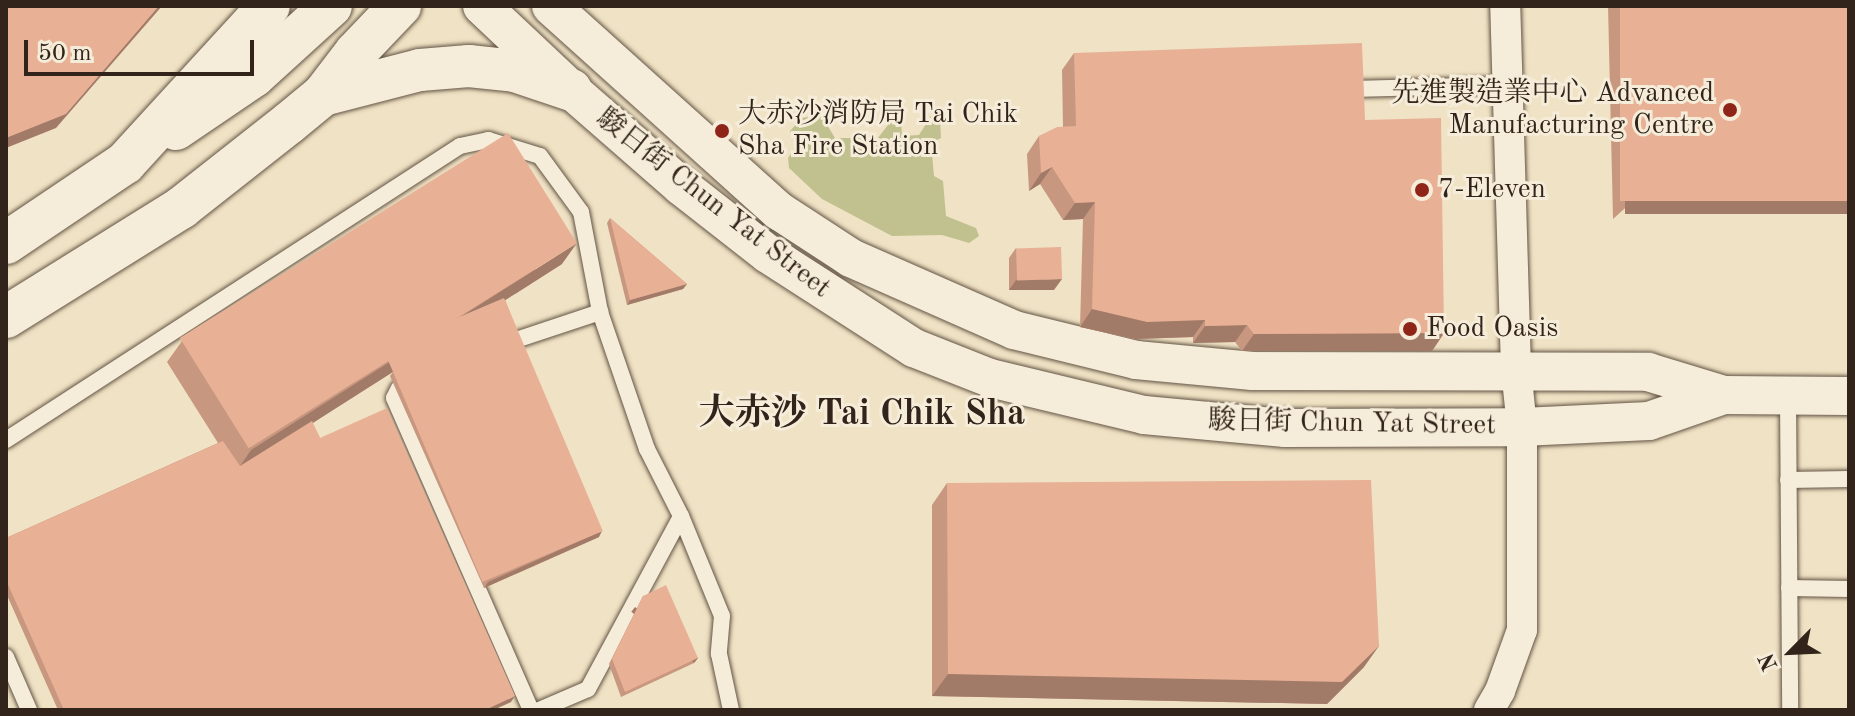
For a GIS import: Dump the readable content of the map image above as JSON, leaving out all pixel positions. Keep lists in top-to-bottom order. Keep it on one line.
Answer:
{"streets":{"street":["駿日街 Chun Yat Street"]},"districts":["大赤沙 Tai Chik Sha"],"places":["先進製造業中心 Advanced Manufacturing Centre","大赤沙消防局 Tai Chik Sha Fire Station","7-Eleven","Food Oasis"],"scale_bar":"50 m","north":"bottom left"}
